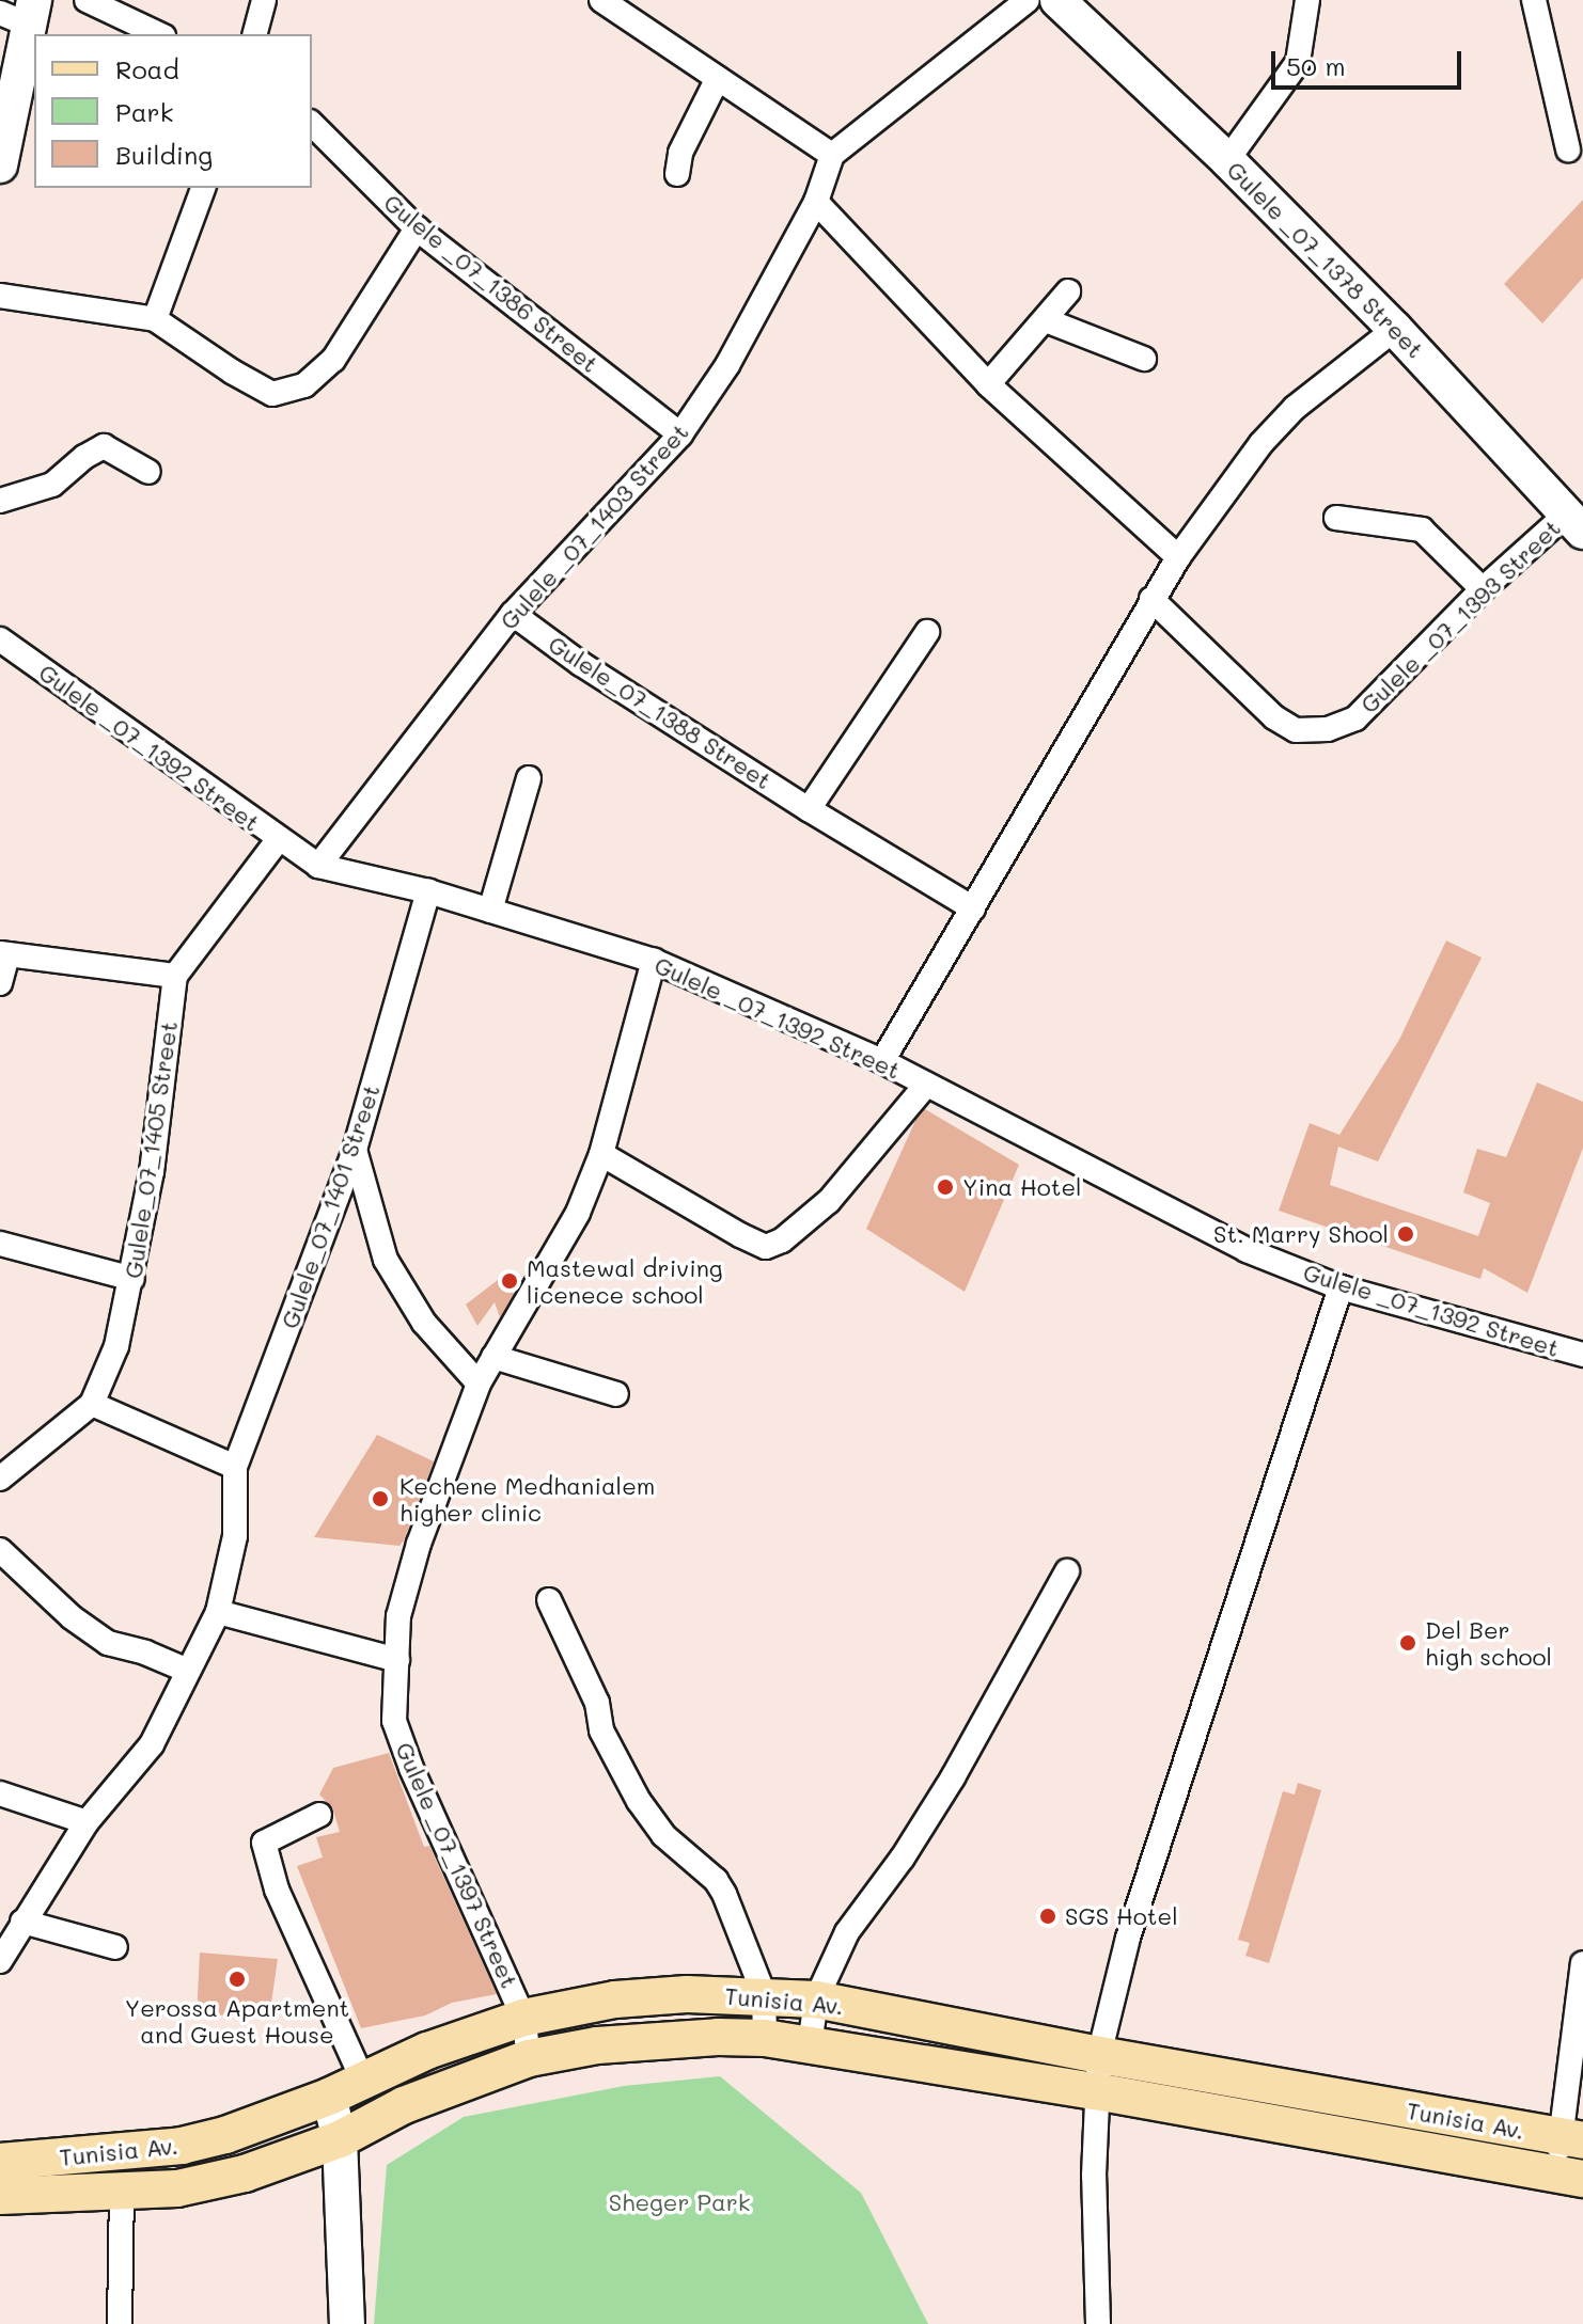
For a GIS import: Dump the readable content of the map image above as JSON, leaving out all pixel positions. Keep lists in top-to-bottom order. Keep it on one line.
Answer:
{"streets":{"main road":["Gulele _07_1378 Street","Tunisia Av."],"street":["Gulele _07_1386 Street","Gulele _07_1403 Street","Gulele _07_1393 Street","Gulele_07_1388 Street","Gulele _07_1392 Street","Gulele_07_1405 Street","Gulele_07_1401 Street","Gulele _07_1397 Street"]},"crossings":[["Gulele _07_1378 Street","Gulele _07_1393 Street"],["Gulele _07_1386 Street","Gulele _07_1403 Street"],["Gulele _07_1403 Street","Gulele_07_1388 Street"],["Gulele _07_1403 Street","Gulele _07_1392 Street"],["Gulele _07_1392 Street","Gulele_07_1401 Street"],["Gulele _07_1392 Street","Gulele _07_1397 Street"],["Gulele _07_1397 Street","Tunisia Av."]],"parks":["Sheger Park"],"places":["Yina Hotel","St. Marry Shool","Mastewal driving licenece school","Kechene Medhanialem higher clinic","Del Ber high school","SGS Hotel","Yerossa Apartment and Guest House"],"legend":["Road","Park","Building"],"scale_bar":"50 m"}
